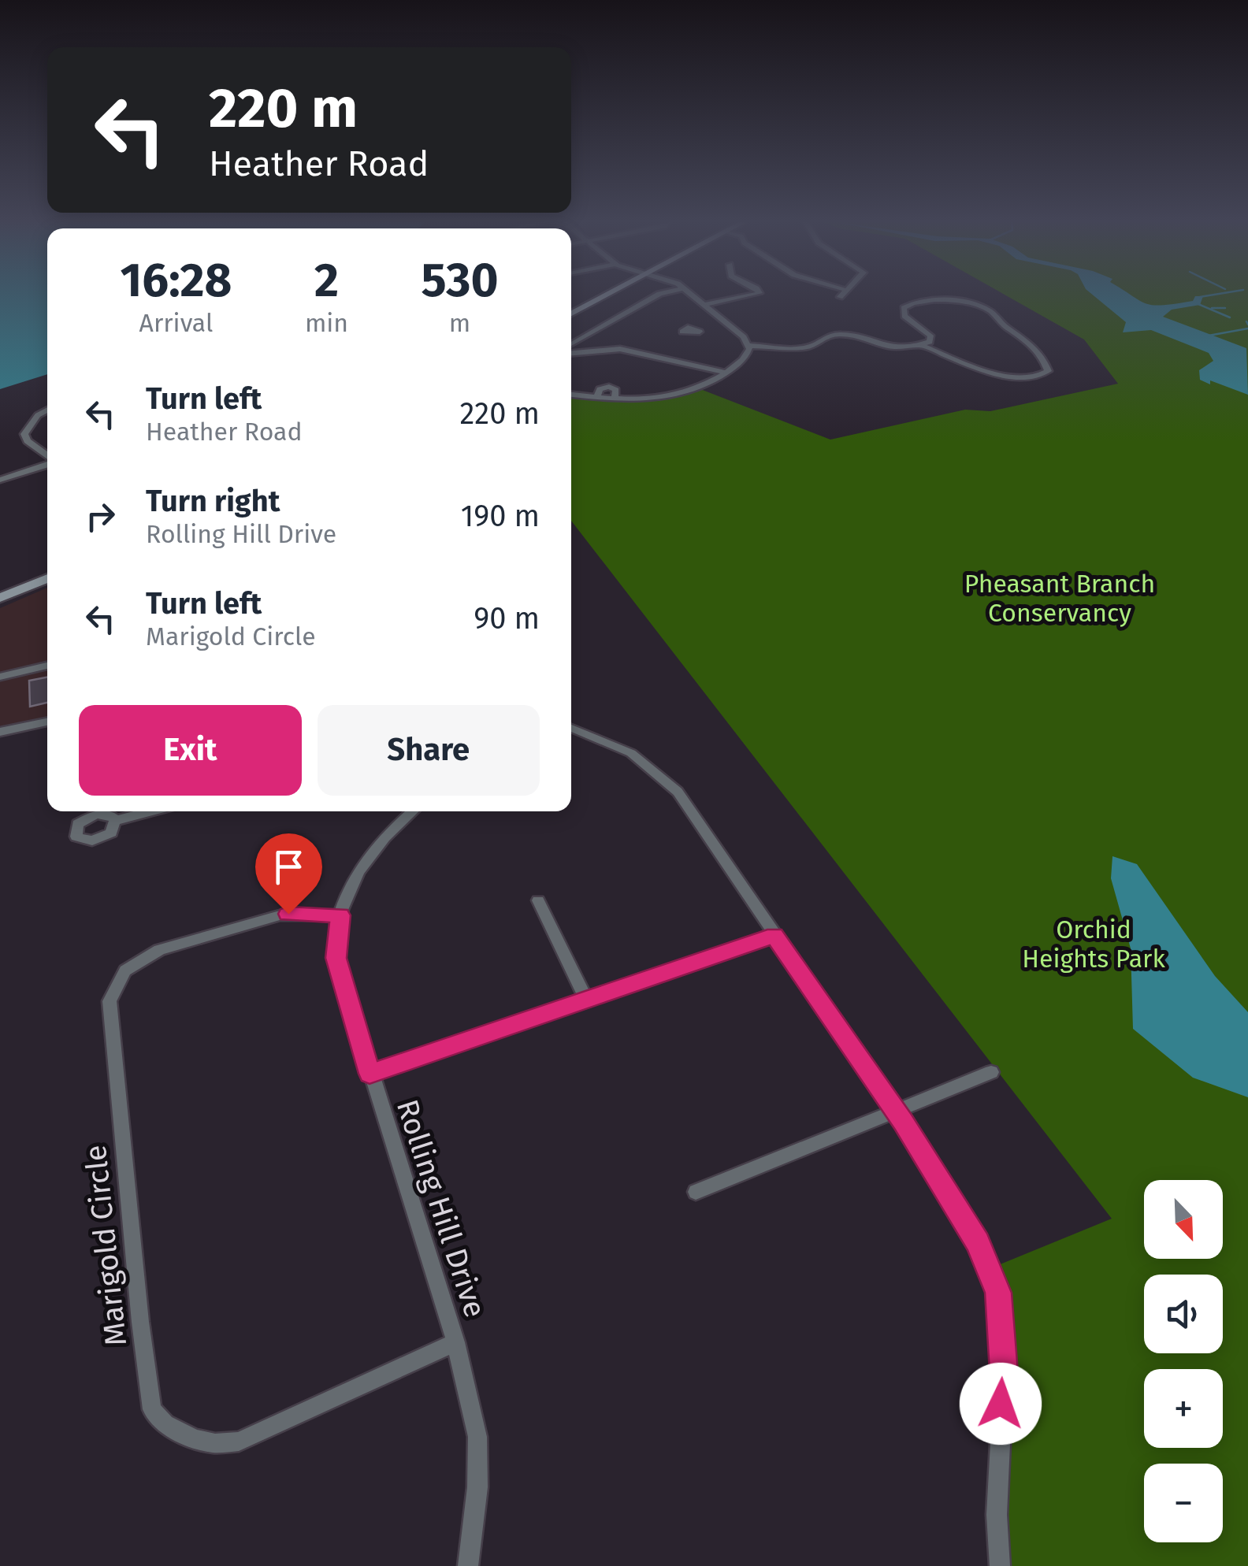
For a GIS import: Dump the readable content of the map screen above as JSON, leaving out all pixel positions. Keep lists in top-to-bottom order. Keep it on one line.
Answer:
{"streets":{"street":["Rolling Hill Drive","Marigold Circle"]},"crossings":[["Rolling Hill Drive","Marigold Circle"]],"parks":["Pheasant Branch Conservancy","Orchid Heights Park"],"north":"bottom right","page":{"turn":["220 m","Heather Road"],"eta":["16:28","Arrival","2","min","530","m"],"list":[{"name":"Turn left","note":"Heather Road","value":"220 m"},{"name":"Turn right","note":"Rolling Hill Drive","value":"190 m"},{"name":"Turn left","note":"Marigold Circle","value":"90 m"}],"buttons":["Exit","Share"],"map_buttons":["+","−"]}}
